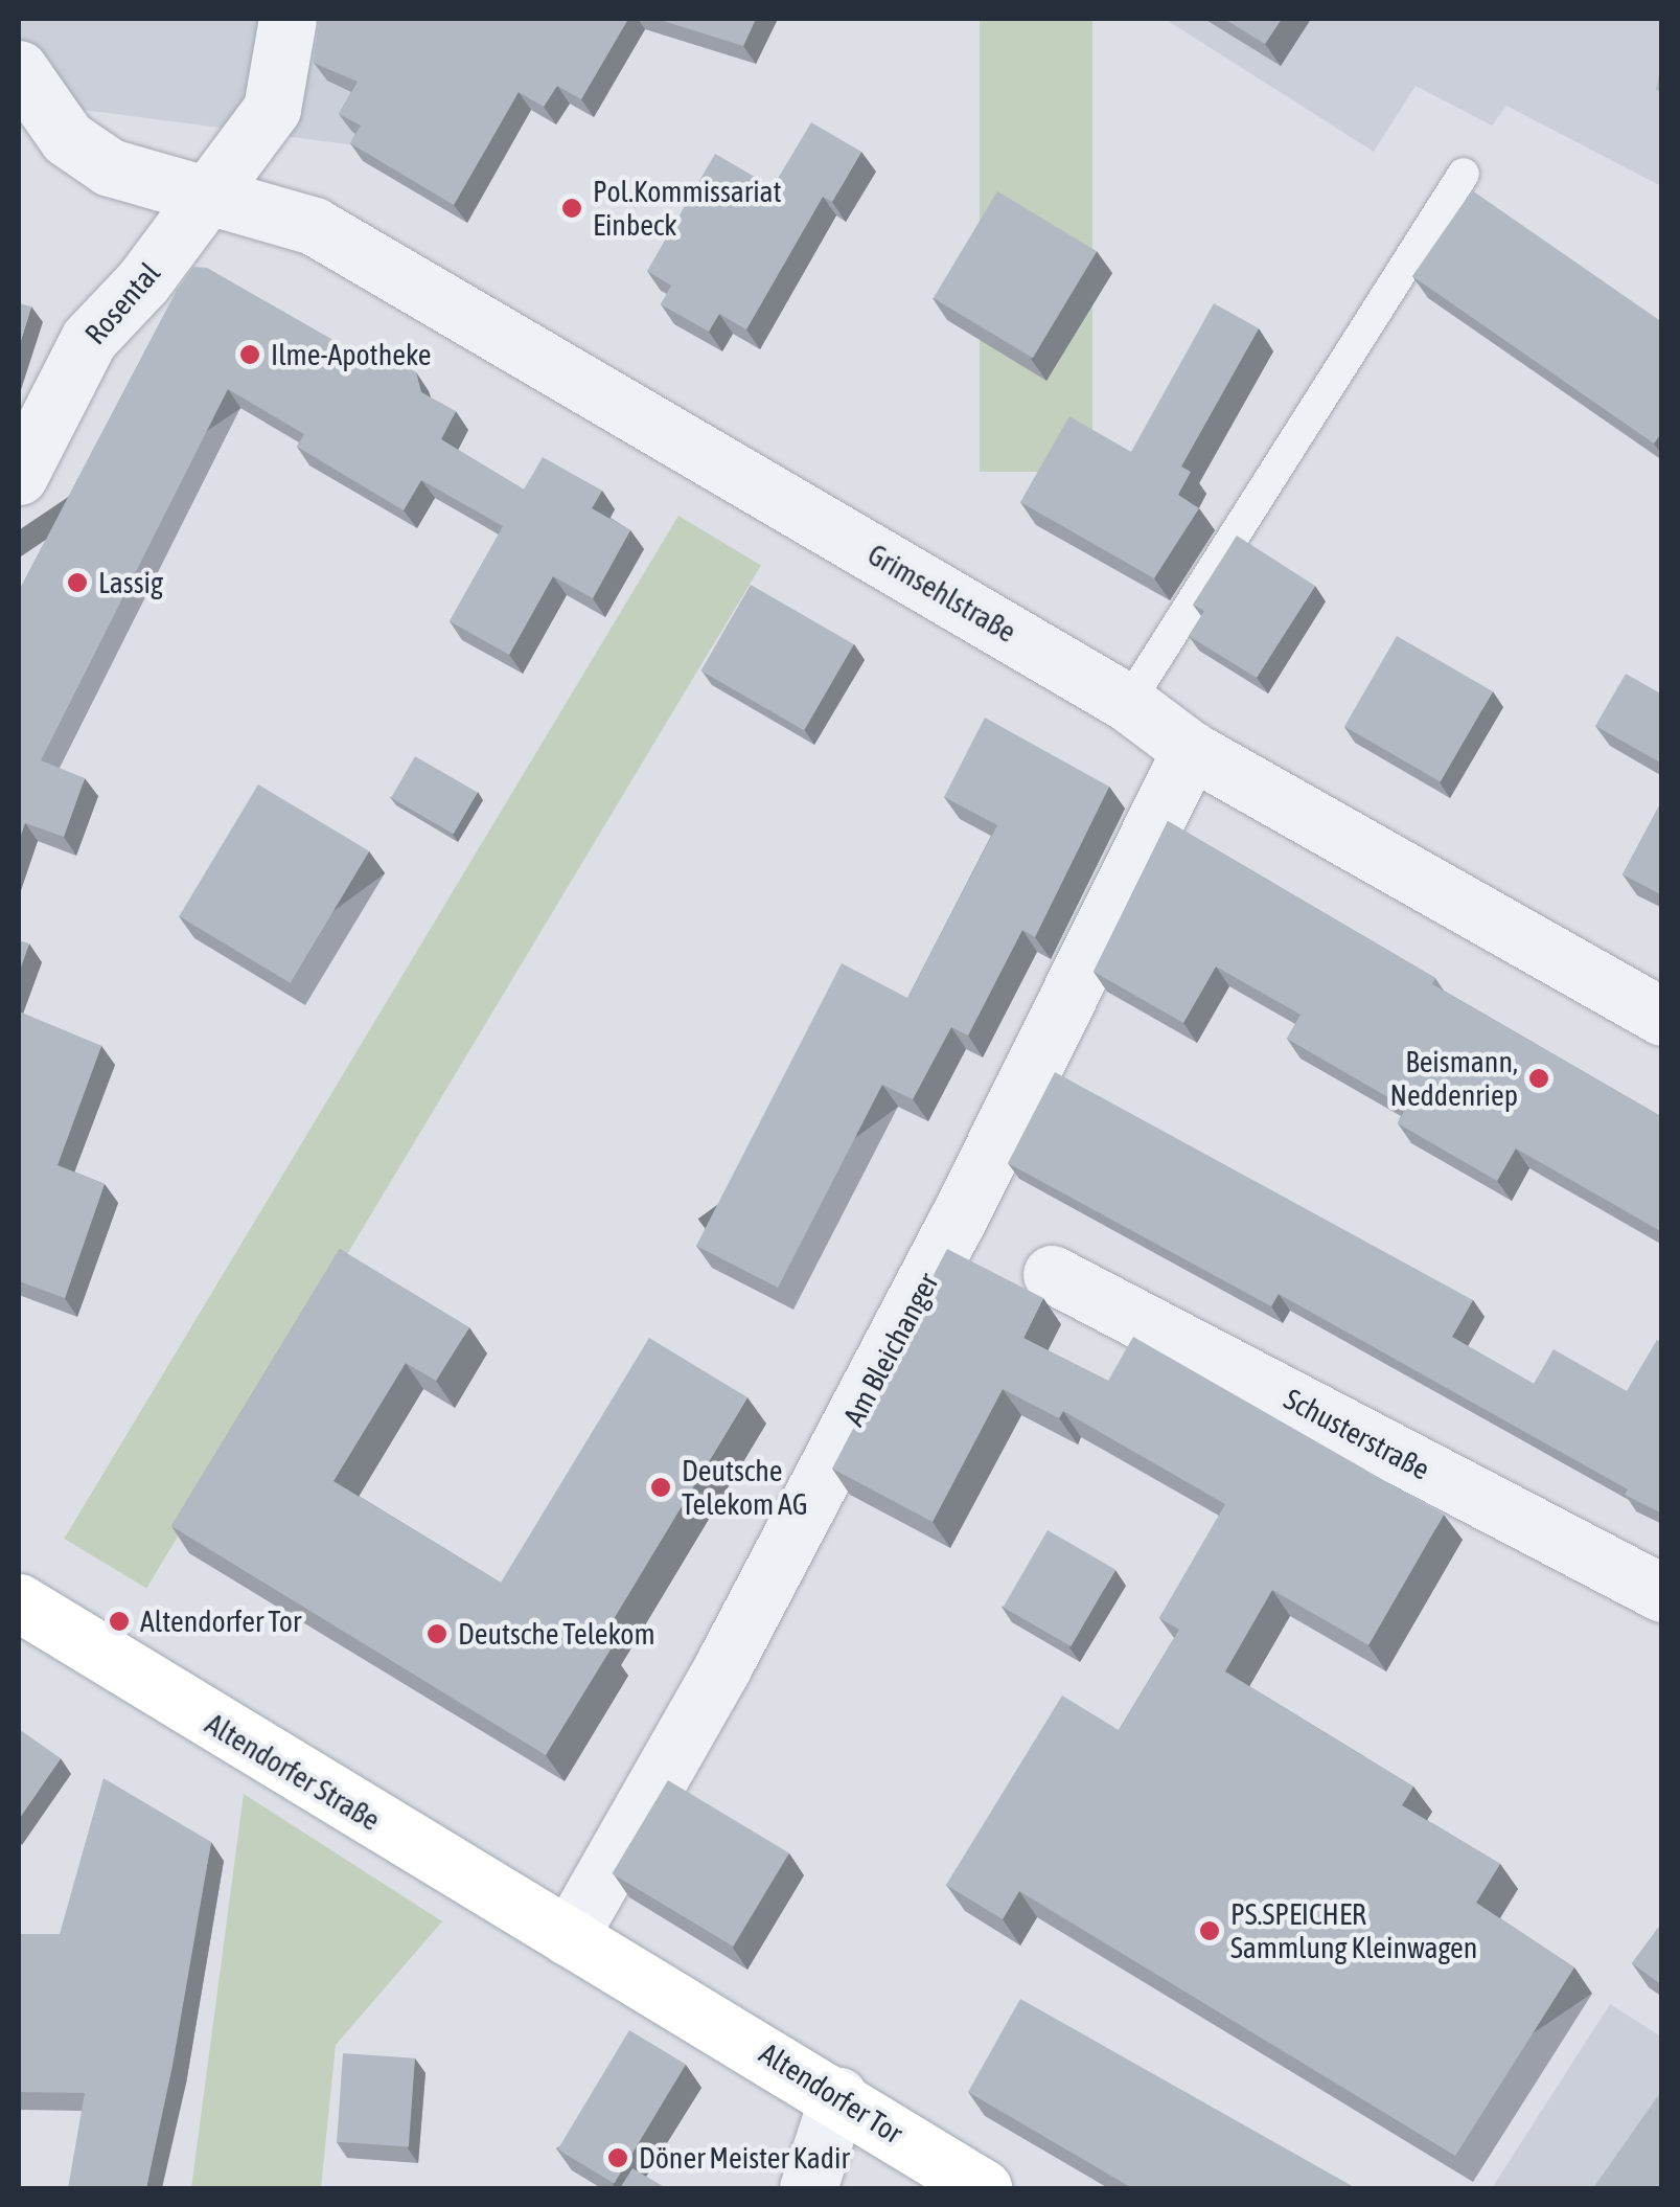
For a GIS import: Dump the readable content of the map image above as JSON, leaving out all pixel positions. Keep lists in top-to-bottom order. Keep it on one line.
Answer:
{"streets":{"main road":["Altendorfer Straße","Altendorfer Tor"],"street":["Rosental","Grimsehlstraße","Am Bleichanger","Schusterstraße"]},"crossings":[["Rosental","Grimsehlstraße"],["Grimsehlstraße","Am Bleichanger"],["Am Bleichanger","Altendorfer Straße"],["Am Bleichanger","Altendorfer Tor"],["Altendorfer Straße","Altendorfer Tor"]],"places":["Pol.Kommissariat Einbeck","Ilme-Apotheke","Lassig","Beismann, Neddenriep","Deutsche Telekom AG","Altendorfer Tor","Deutsche Telekom","PS.SPEICHER Sammlung Kleinwagen","Döner Meister Kadir"]}
